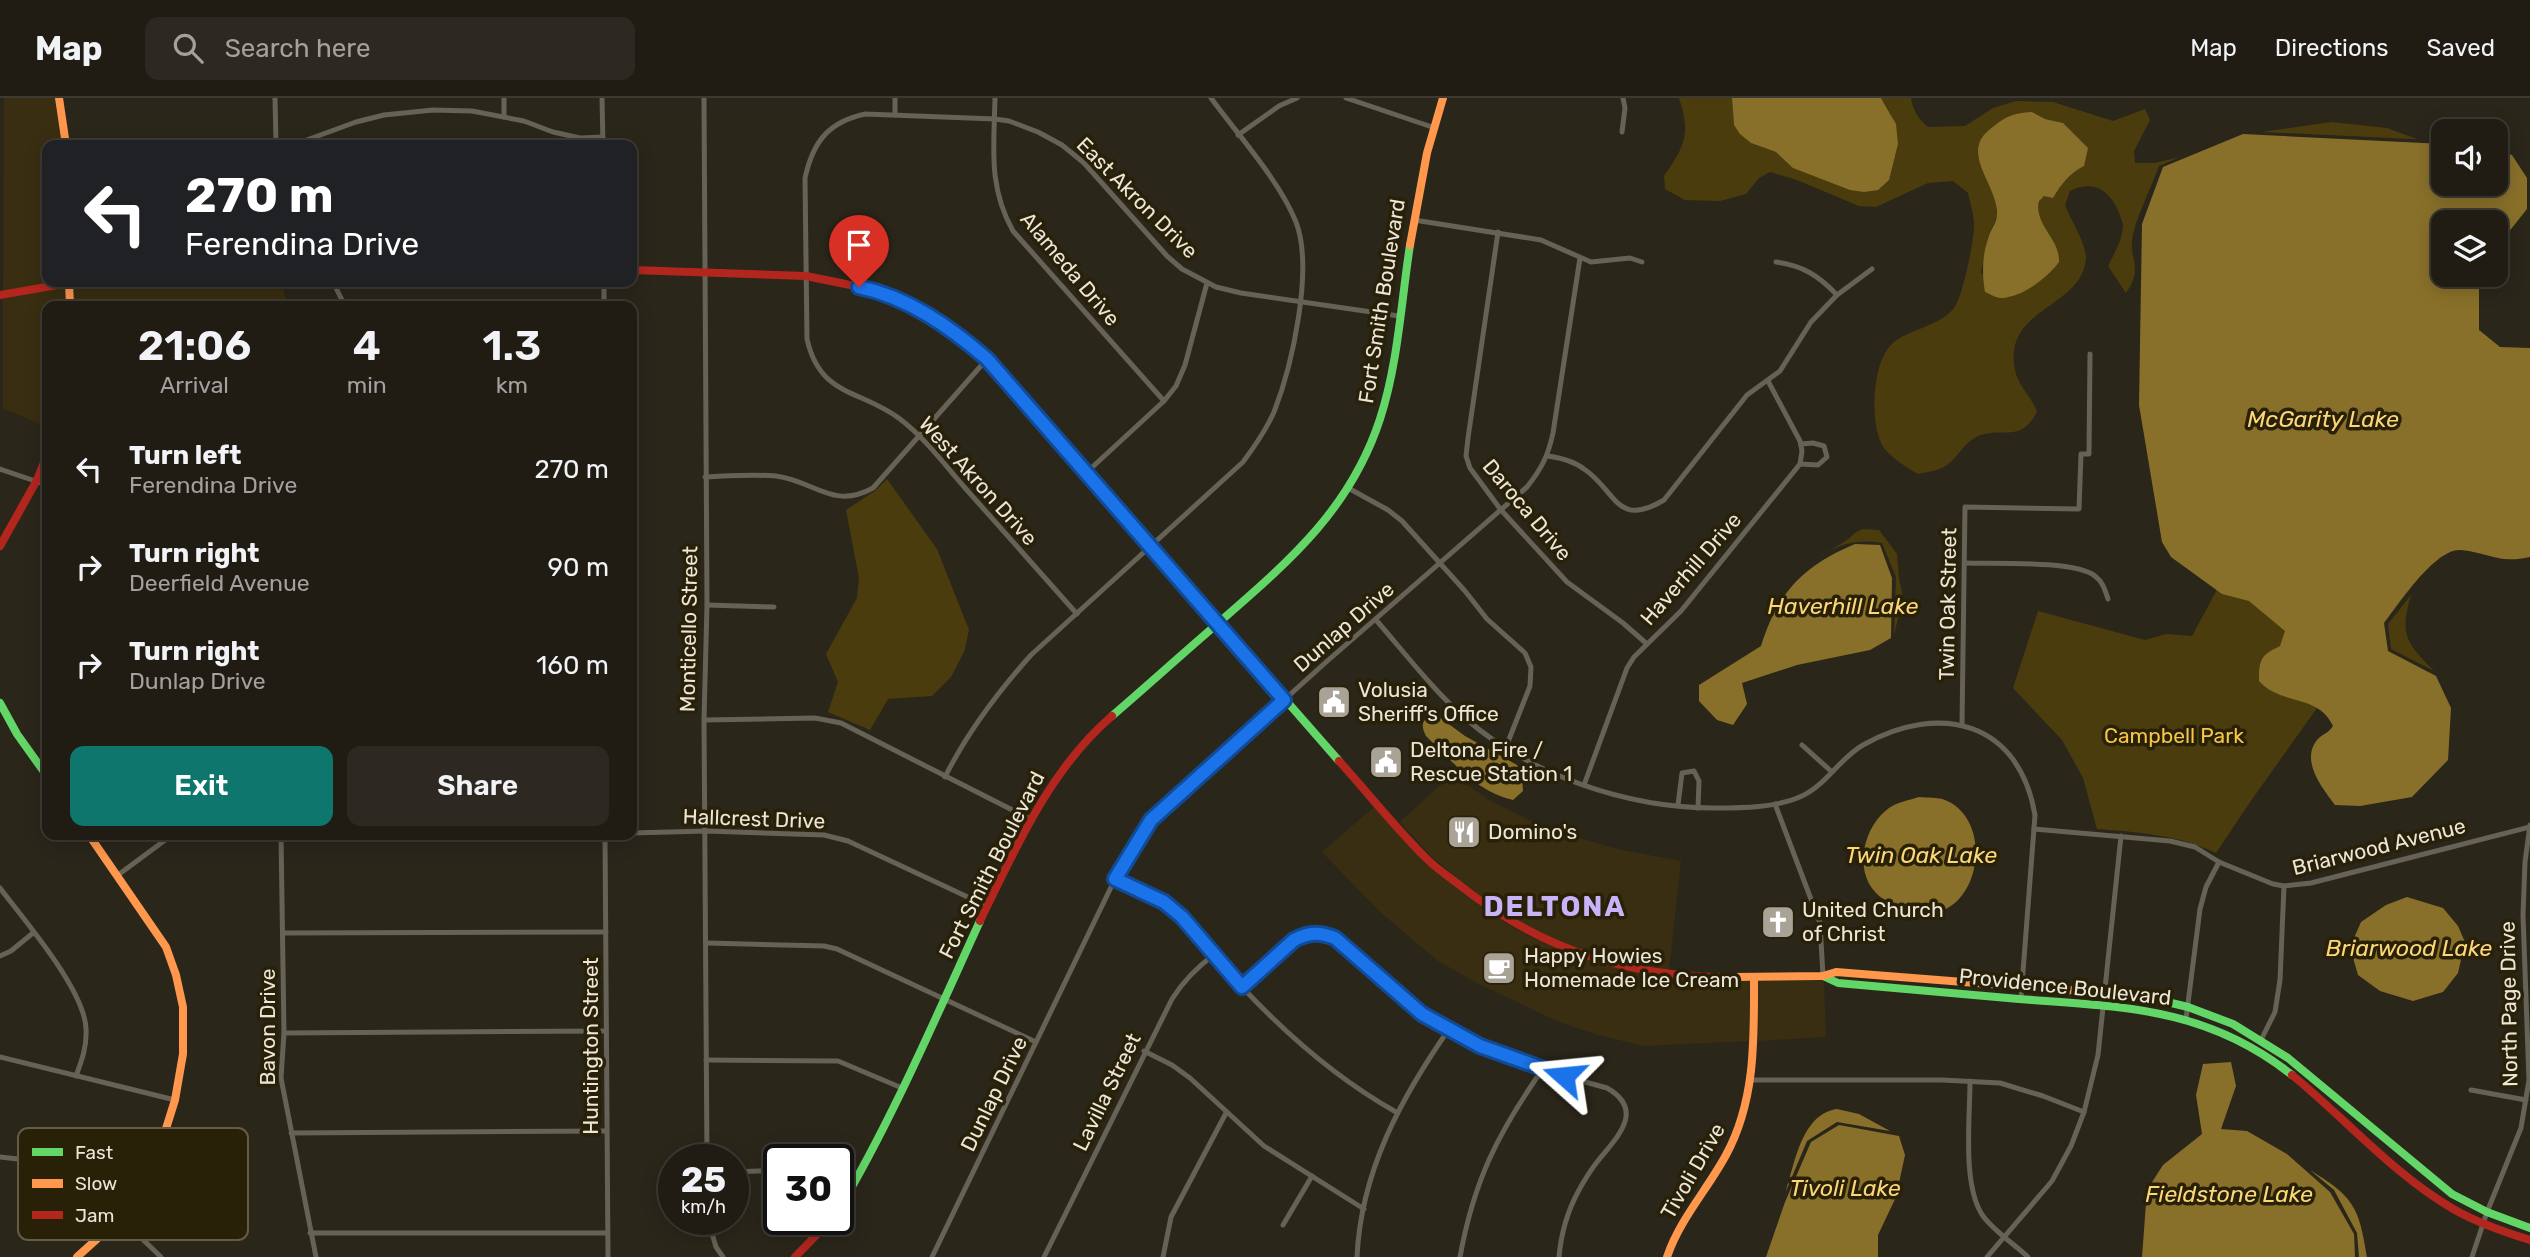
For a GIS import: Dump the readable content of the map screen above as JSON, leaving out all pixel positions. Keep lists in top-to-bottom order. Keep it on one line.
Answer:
{"streets":{"main road":["Fort Smith Boulevard","Providence Boulevard","Tivoli Drive"],"street":["East Akron Drive","Alameda Drive","West Akron Drive","Daroca Drive","Haverhill Drive","Twin Oak Street","Dunlap Drive","Monticello Street","Hallcrest Drive","Briarwood Avenue","North Page Drive","Bavon Drive","Huntington Street","Lavilla Street"]},"crossings":[["East Akron Drive","Alameda Drive"],["East Akron Drive","Fort Smith Boulevard"],["East Akron Drive","West Akron Drive"],["Fort Smith Boulevard","Hallcrest Drive"],["Fort Smith Boulevard","Providence Boulevard"],["West Akron Drive","Providence Boulevard"],["Daroca Drive","Haverhill Drive"],["Daroca Drive","Dunlap Drive"],["Dunlap Drive","Providence Boulevard"],["Monticello Street","Hallcrest Drive"],["Monticello Street","Providence Boulevard"],["Briarwood Avenue","North Page Drive"],["Providence Boulevard","North Page Drive"],["Providence Boulevard","Tivoli Drive"]],"districts":["DELTONA"],"water":["McGarity Lake","Haverhill Lake","Twin Oak Lake","Briarwood Lake","Tivoli Lake","Fieldstone Lake"],"parks":["Campbell Park"],"places":{"public building":["Volusia Sheriff's Office","Deltona Fire / Rescue Station 1"],"restaurant":["Domino's"],"church":["United Church of Christ"],"cafe":["Happy Howies Homemade Ice Cream"]},"legend":["Fast","Slow","Jam"],"page":{"header":"Map","search":"Search here","nav":["Map","Directions","Saved"],"turn":["270 m","Ferendina Drive"],"eta":["21:06","Arrival","4","min","1.3","km"],"list":[{"name":"Turn left","note":"Ferendina Drive","value":"270 m"},{"name":"Turn right","note":"Deerfield Avenue","value":"90 m"},{"name":"Turn right","note":"Dunlap Drive","value":"160 m"}],"buttons":["Exit","Share"],"speed":"25 km/h","limit":"30"}}
